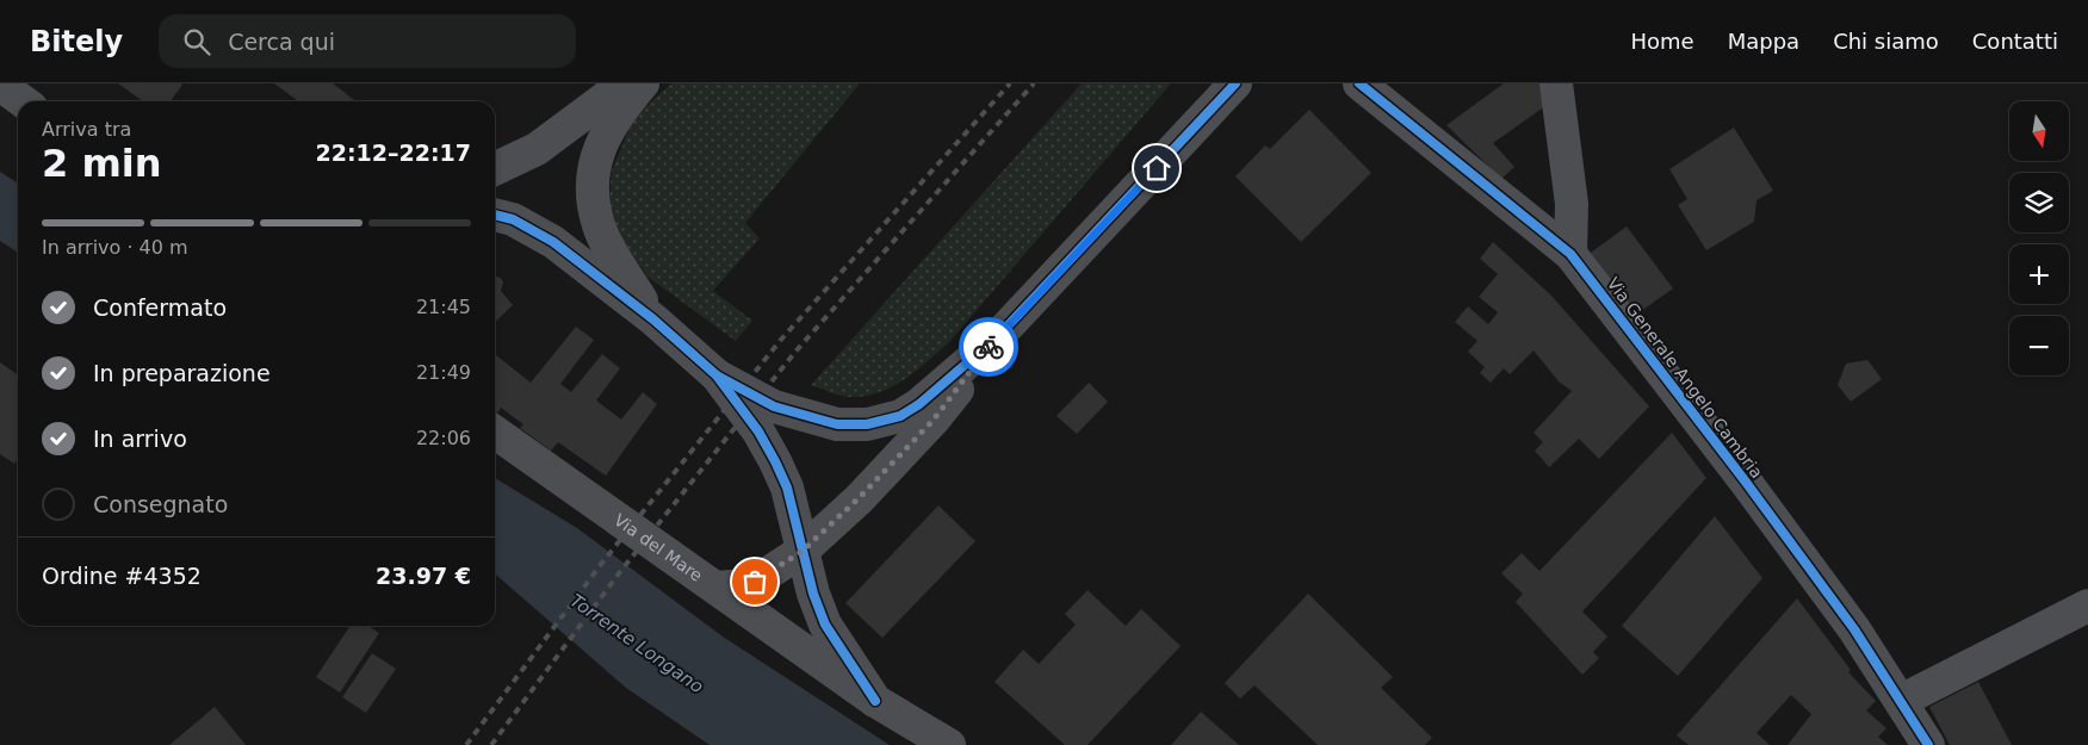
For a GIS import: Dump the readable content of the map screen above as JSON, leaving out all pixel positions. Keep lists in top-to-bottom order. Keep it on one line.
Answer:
{"streets":{"street":["Via Generale Angelo Cambria","Via del Mare"]},"water":["Torrente Longano"],"north":"bottom","page":{"header":"Bitely","search":"Cerca qui","nav":["Home","Mappa","Chi siamo","Contatti"],"map_buttons":["+","−"],"heading":["2 min","Arriva tra","22:12–22:17"],"panel":["Ordine #4352","23.97 €"],"bar":"In arrivo · 40 m","list":[["Confermato","21:45"],["In preparazione","21:49"],["In arrivo","22:06"],"Consegnato"]}}
